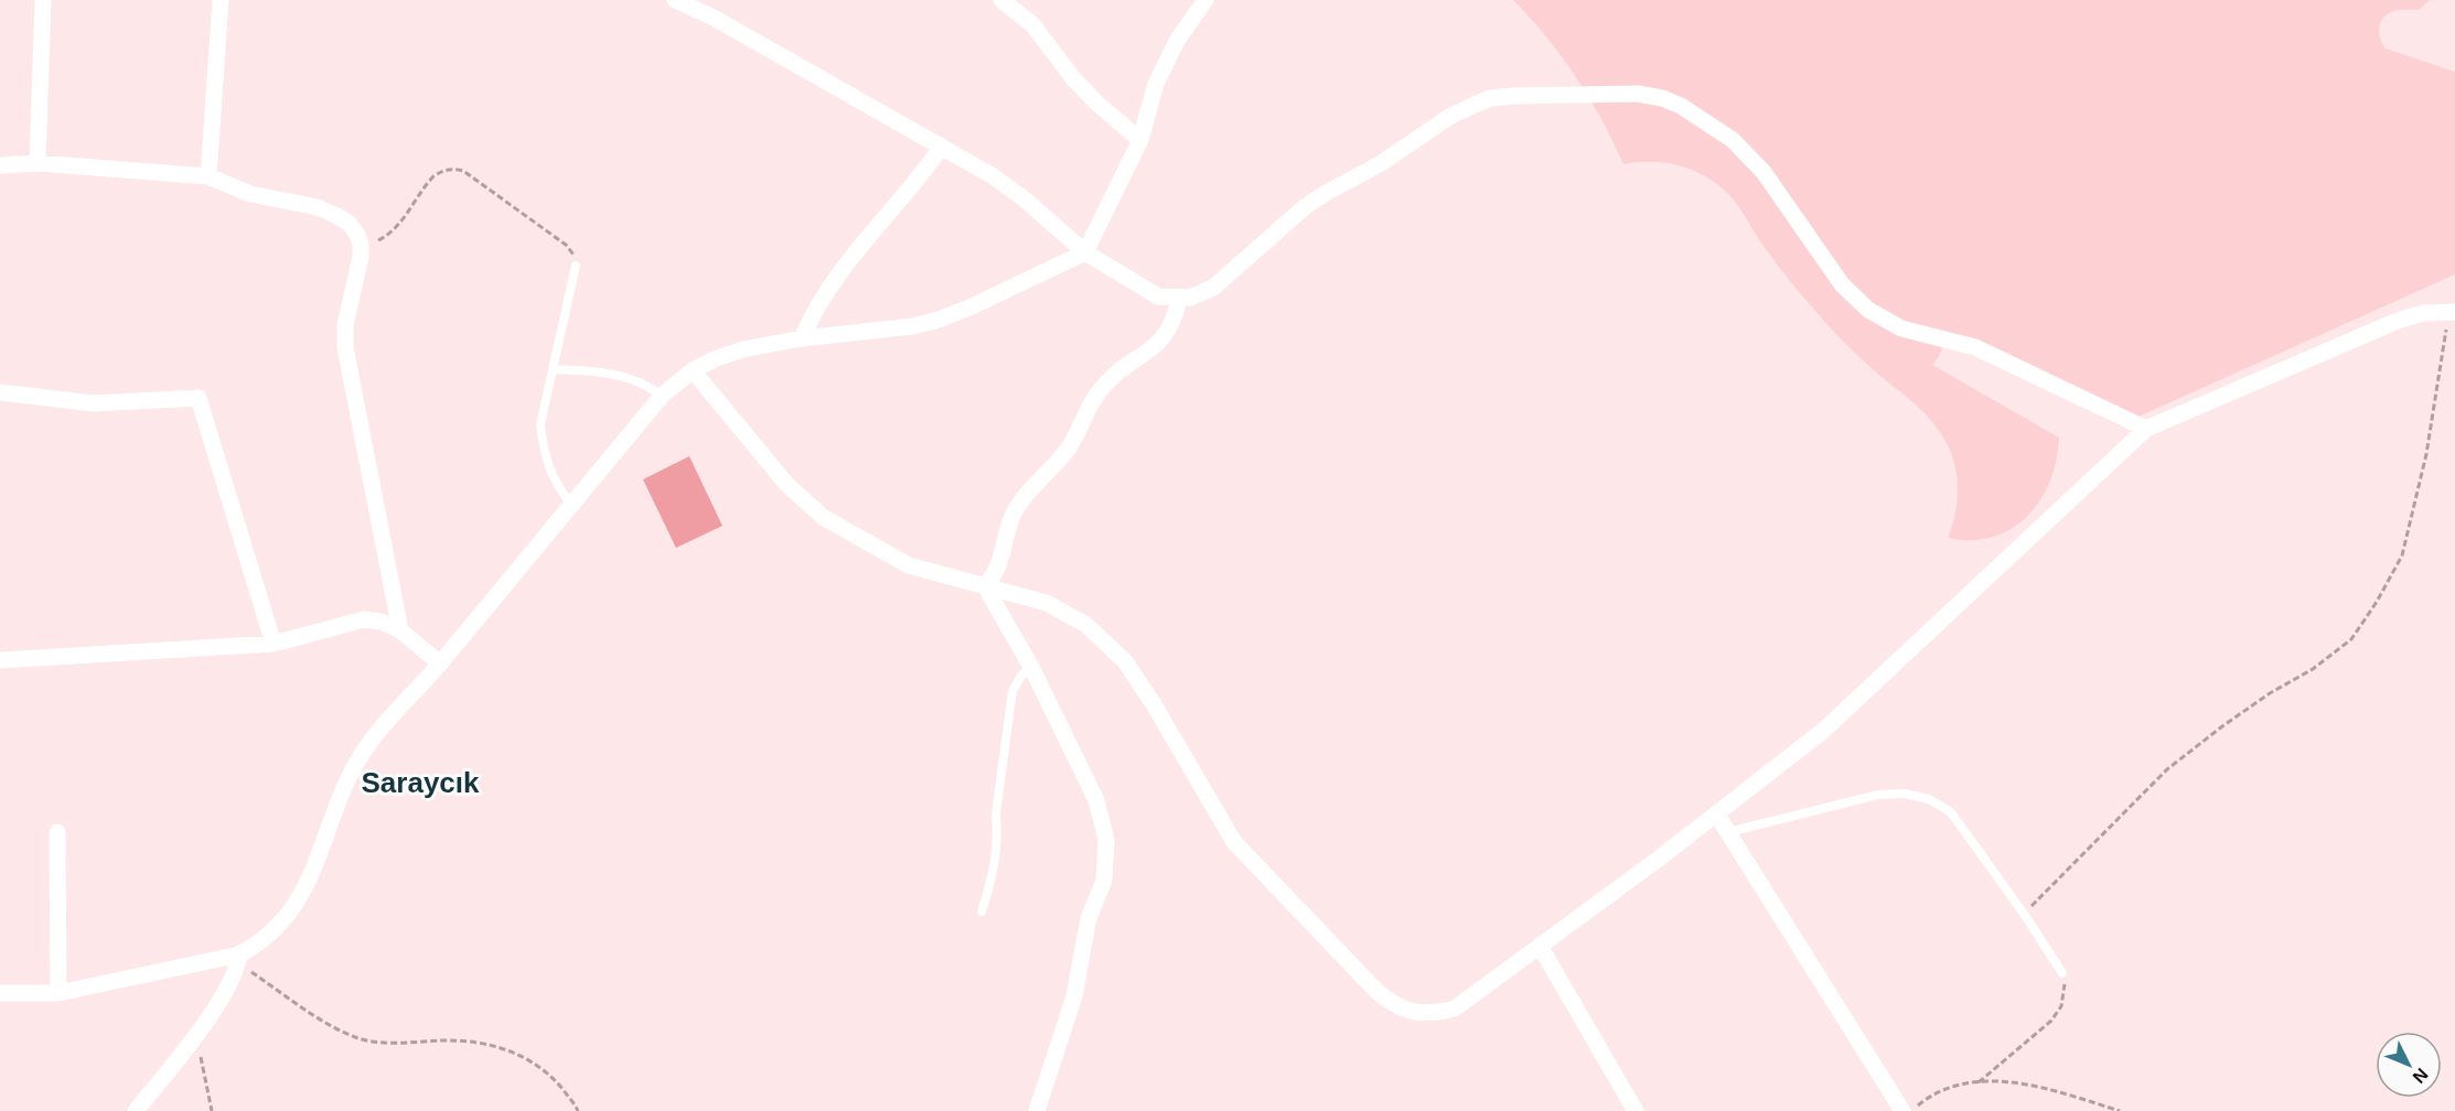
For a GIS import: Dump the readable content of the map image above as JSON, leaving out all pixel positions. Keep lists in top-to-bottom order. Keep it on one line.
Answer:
{"districts":["Saraycık"],"north":"bottom right"}
